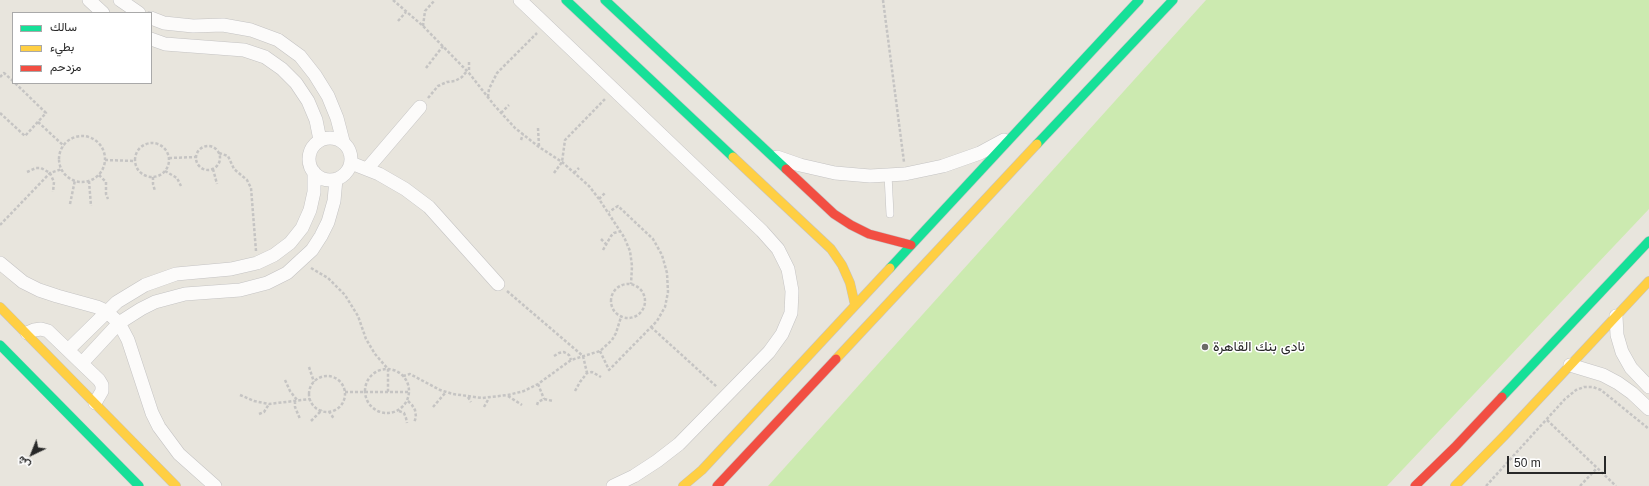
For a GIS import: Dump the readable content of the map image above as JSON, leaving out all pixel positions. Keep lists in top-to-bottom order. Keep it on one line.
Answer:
{"places":["نادى بنك القاهرة"],"legend":["سالك","بطيء","مزدحم"],"scale_bar":"50 m","north":"bottom left"}
